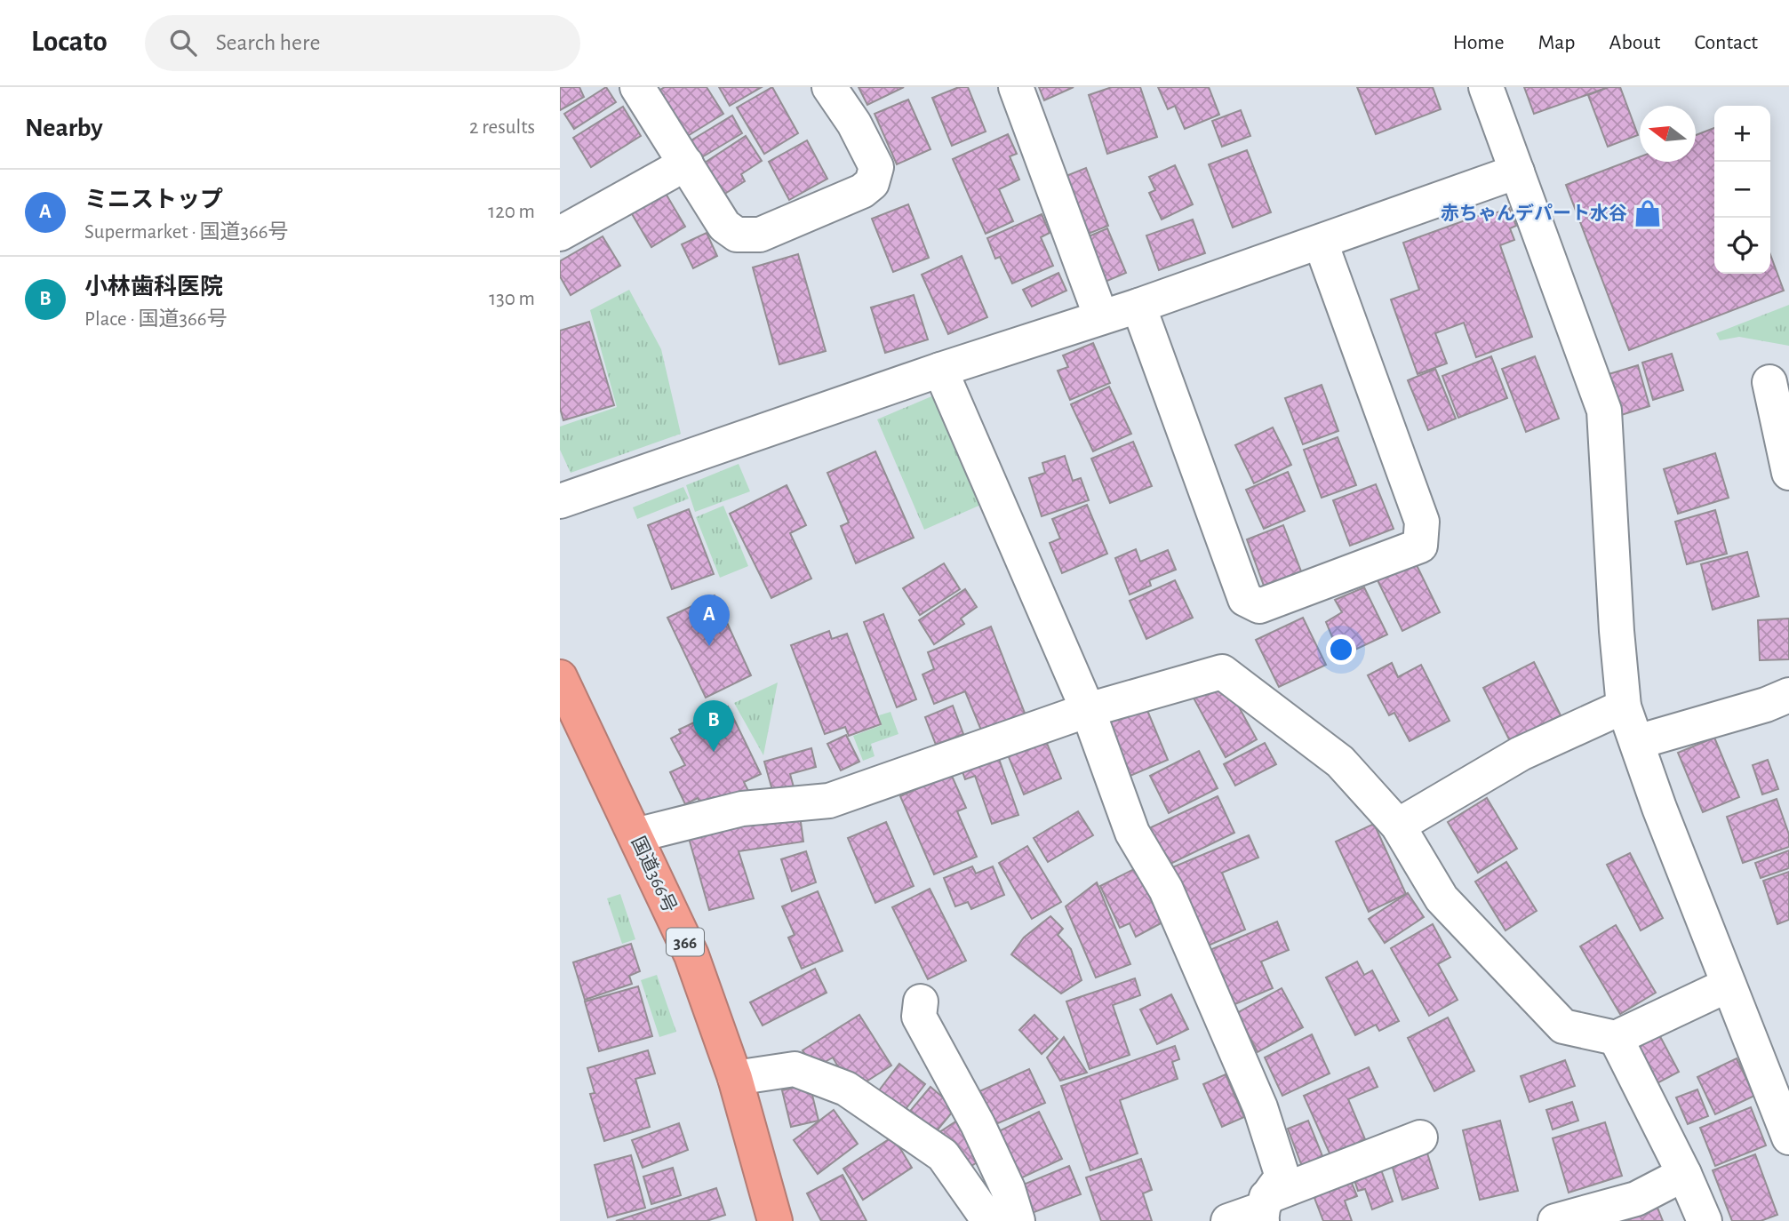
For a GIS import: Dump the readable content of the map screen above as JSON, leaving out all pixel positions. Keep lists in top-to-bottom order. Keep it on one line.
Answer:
{"streets":{"highway":["国道366号","366"]},"places":{"shop":["赤ちゃんデパート水谷"]},"north":"left","page":{"header":"Locato","search":"Search here","nav":["Home","Map","About","Contact"],"heading":["Nearby","2 results"],"map_buttons":["+","−"],"list":[{"mark":"A","name":"ミニストップ","note":"Supermarket · 国道366号","value":"120 m"},{"mark":"B","name":"小林歯科医院","note":"Place · 国道366号","value":"130 m"}],"pins":["A","B"]}}
